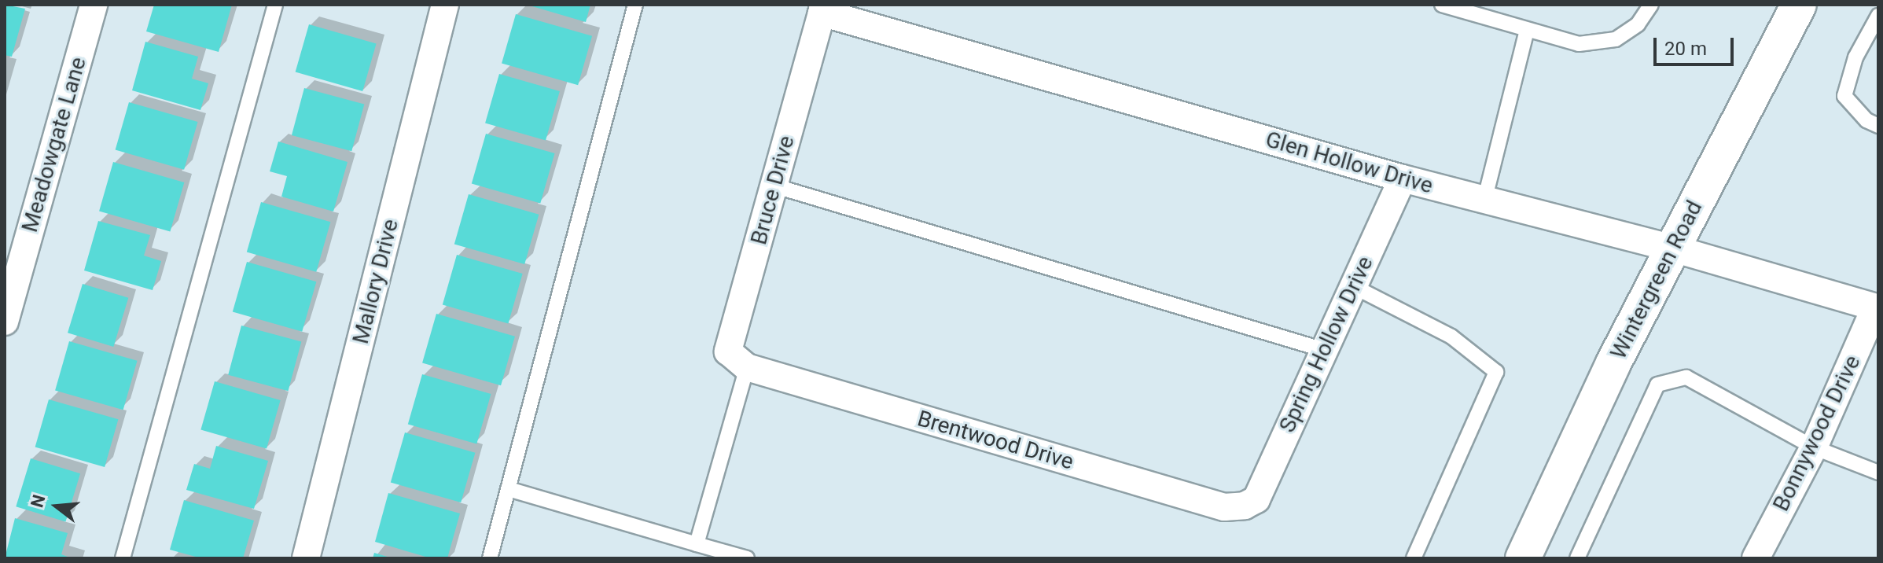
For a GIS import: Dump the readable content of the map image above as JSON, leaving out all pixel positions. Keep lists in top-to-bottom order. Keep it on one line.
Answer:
{"streets":{"street":["Meadowgate Lane","Glen Hollow Drive","Bruce Drive","Wintergreen Road","Mallory Drive","Spring Hollow Drive","Bonnywood Drive","Brentwood Drive"]},"crossings":[["Glen Hollow Drive","Bruce Drive"],["Glen Hollow Drive","Wintergreen Road"],["Glen Hollow Drive","Spring Hollow Drive"],["Glen Hollow Drive","Bonnywood Drive"],["Bruce Drive","Brentwood Drive"],["Spring Hollow Drive","Brentwood Drive"]],"scale_bar":"20 m","north":"left"}
